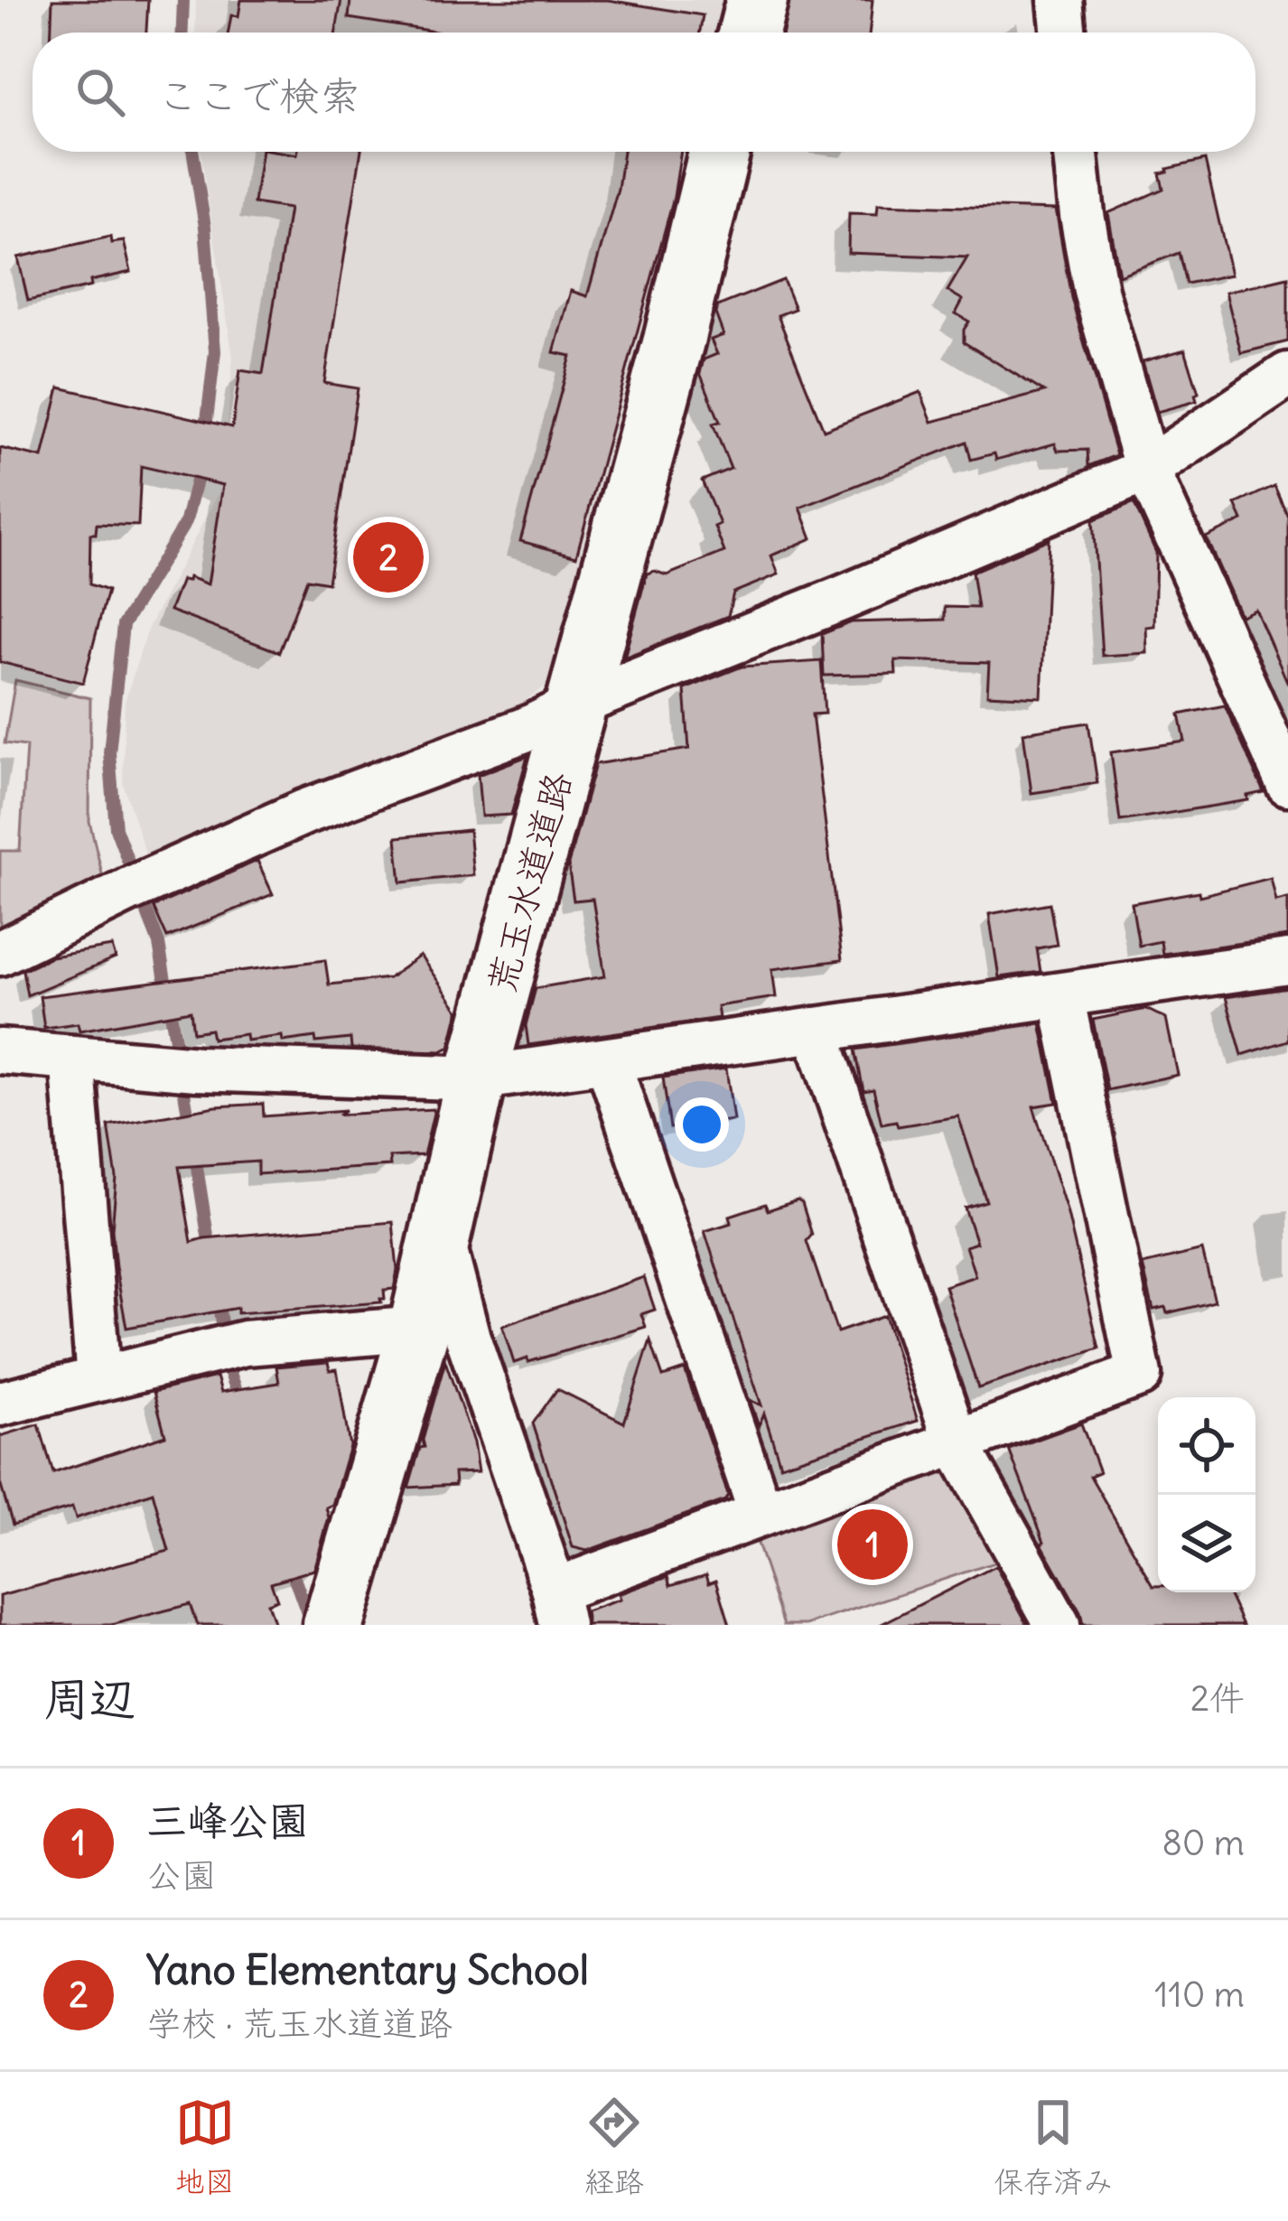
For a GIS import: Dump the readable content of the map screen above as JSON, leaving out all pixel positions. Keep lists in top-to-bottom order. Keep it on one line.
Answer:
{"streets":{"main road":["荒玉水道道路"]},"page":{"search":"ここで検索","pins":["2","1"],"heading":["周辺","2件"],"list":[{"mark":"1","name":"三峰公園","note":"公園","value":"80 m"},{"mark":"2","name":"Yano Elementary School","note":"学校 · 荒玉水道道路","value":"110 m"}],"nav":["地図","経路","保存済み"]}}
